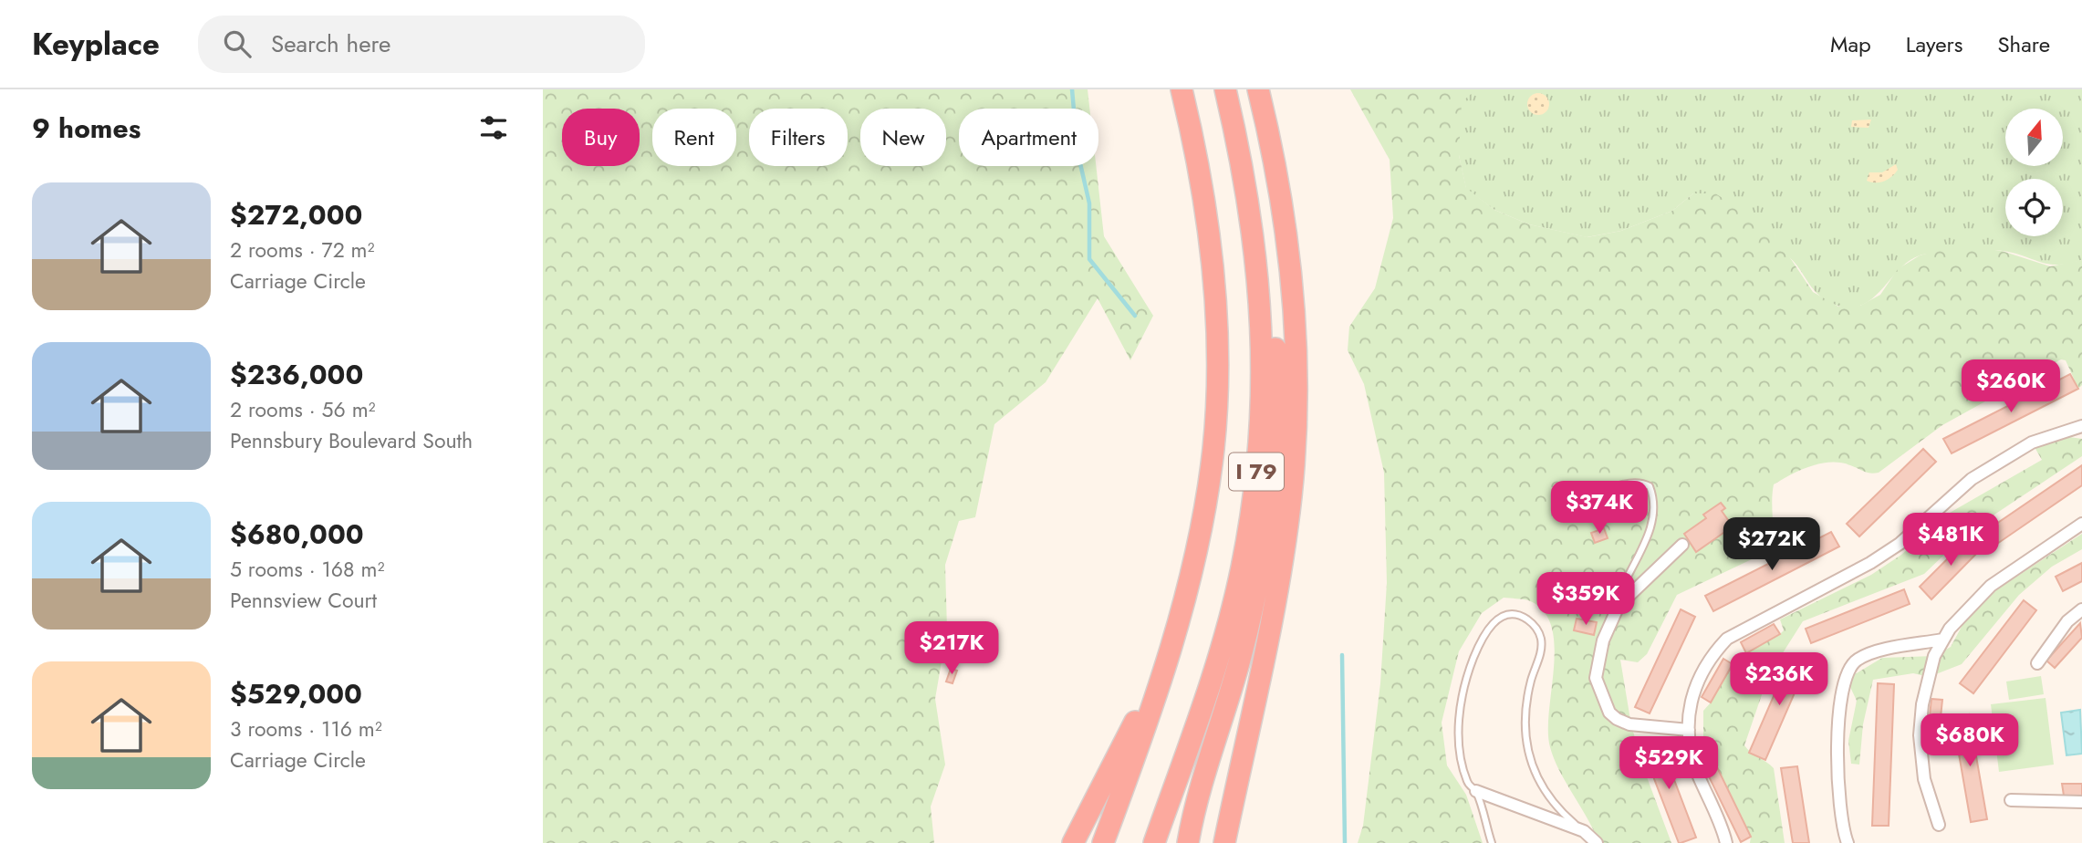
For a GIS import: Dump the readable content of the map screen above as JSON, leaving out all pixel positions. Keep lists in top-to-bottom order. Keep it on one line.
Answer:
{"streets":{"highway":["I 79"]},"north":"top","page":{"header":"Keyplace","search":"Search here","nav":["Map","Layers","Share"],"heading":"9 homes","chip":["Buy","Rent","Filters","New","Apartment"],"list":[{"name":"$272,000","note":"2 rooms · 72 m² · Carriage Circle"},{"name":"$236,000","note":"2 rooms · 56 m² · Pennsbury Boulevard South"},{"name":"$680,000","note":"5 rooms · 168 m² · Pennsview Court"},{"name":"$529,000","note":"3 rooms · 116 m² · Carriage Circle"}],"price":["$260K","$374K","$481K","$272K","$359K","$217K","$236K","$680K","$529K"]}}
